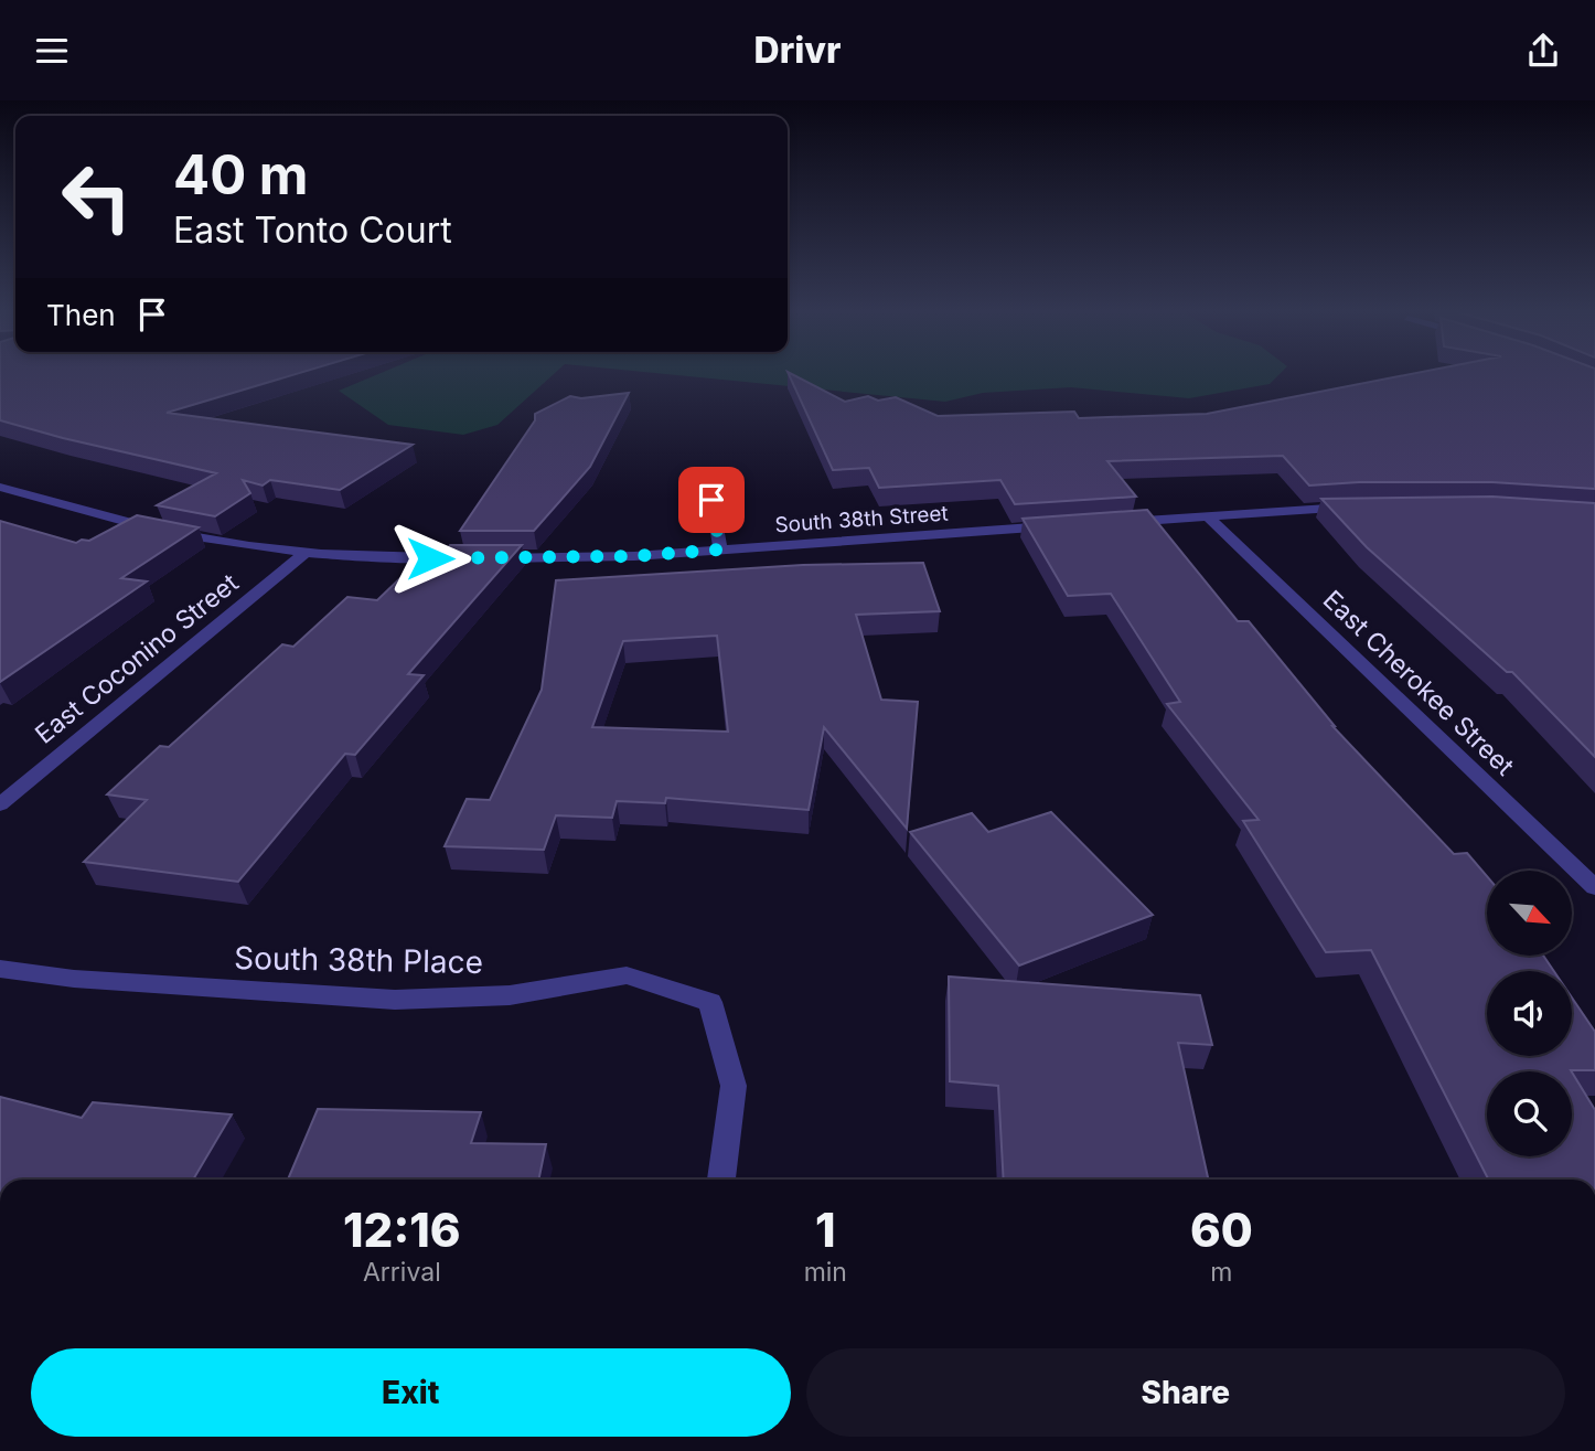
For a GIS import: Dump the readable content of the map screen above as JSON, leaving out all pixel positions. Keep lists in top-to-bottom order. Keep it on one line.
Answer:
{"streets":{"street":["South 38th Street","East Coconino Street","East Cherokee Street","South 38th Place"]},"crossings":[["South 38th Street","East Coconino Street"]],"north":"bottom right","page":{"header":"Drivr","turn":["40 m","East Tonto Court"],"then":"Then","eta":["12:16","Arrival","1","min","60","m"],"buttons":["Exit","Share"]}}
